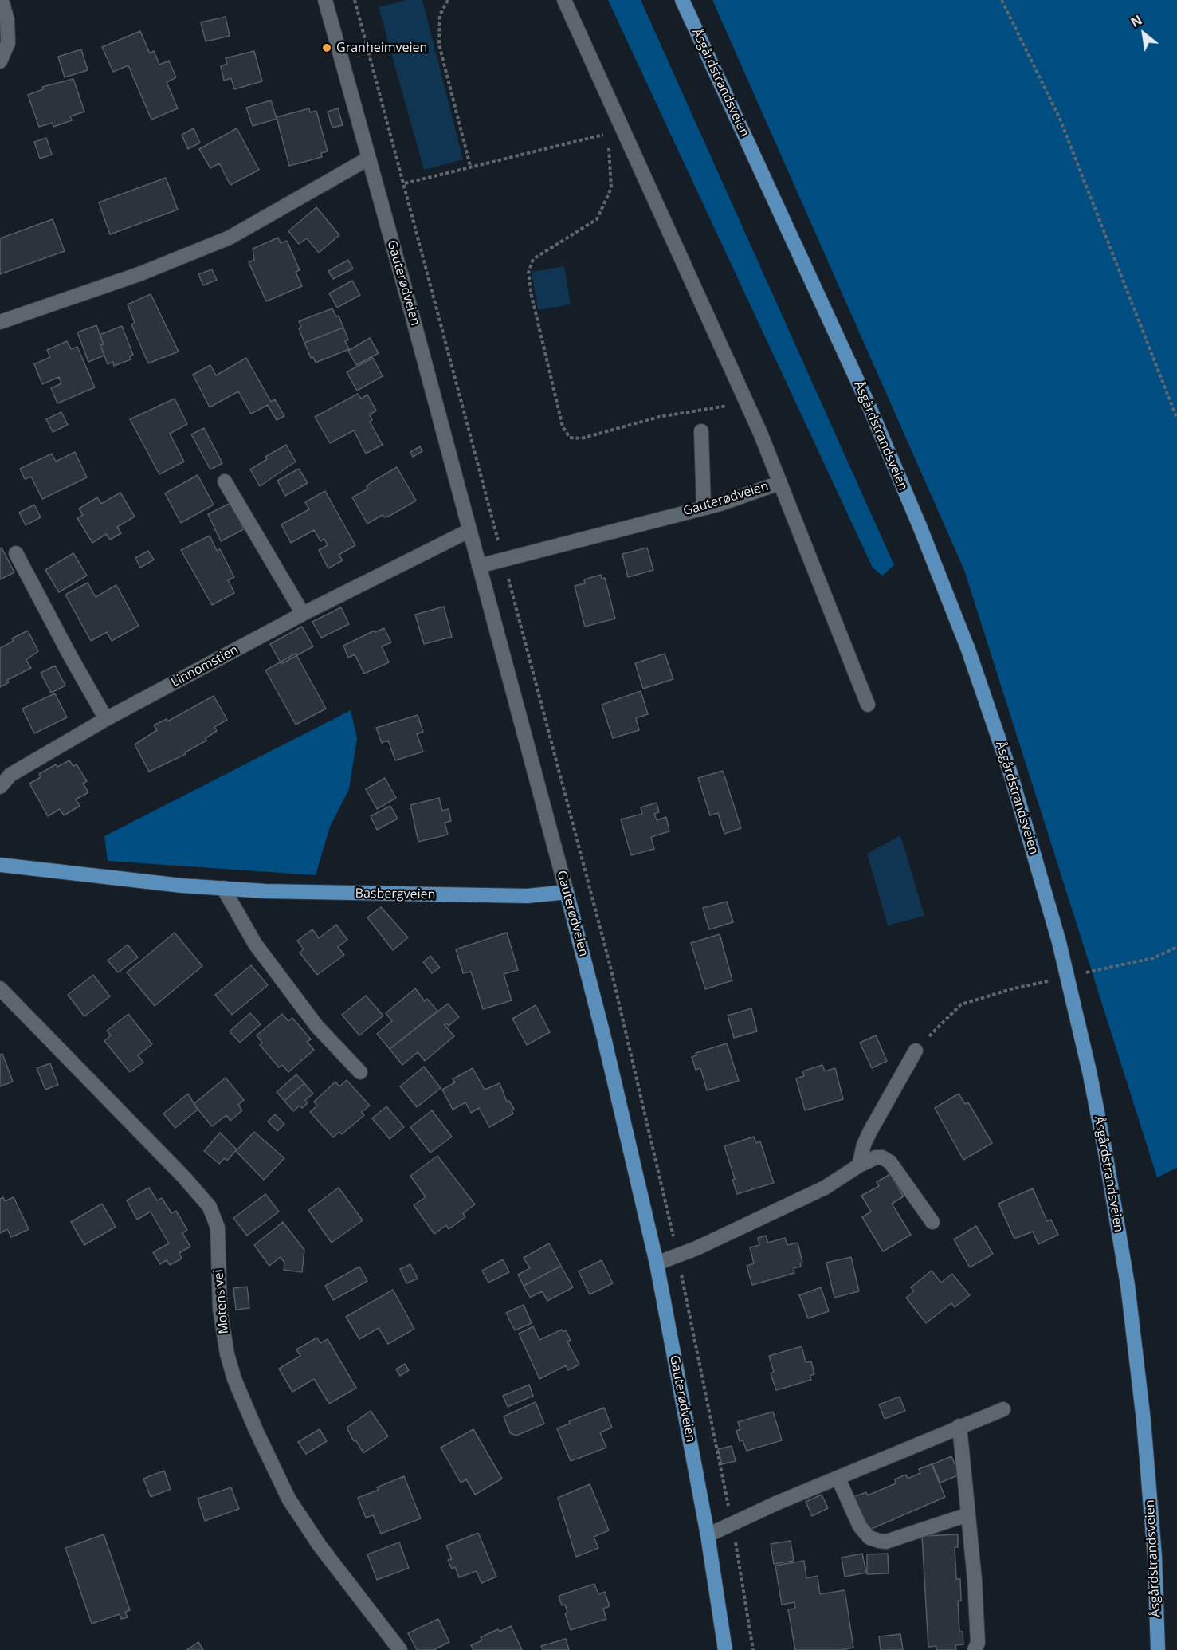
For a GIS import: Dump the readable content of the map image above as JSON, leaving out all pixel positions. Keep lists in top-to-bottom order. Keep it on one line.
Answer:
{"streets":{"main road":["Åsgårdstrandsveien","Gauterødveien","Basbergveien"],"street":["Linnomstien","Motens vei"]},"crossings":[["Gauterødveien","Linnomstien"],["Gauterødveien","Basbergveien"]],"places":["Granheimveien"],"north":"top left"}
